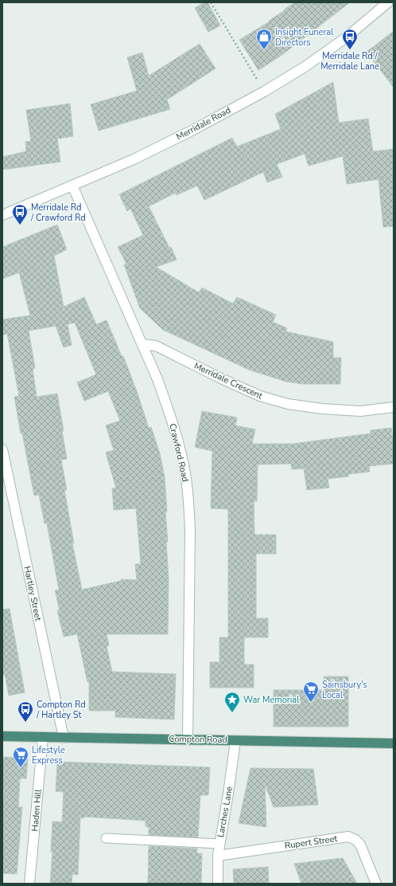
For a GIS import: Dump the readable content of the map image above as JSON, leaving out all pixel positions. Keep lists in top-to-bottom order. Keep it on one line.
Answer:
{"streets":{"highway":["Compton Road"],"street":["Merridale Road","Merridale Crescent","Crawford Road","Hartley Street","Haden Hill","Larches Lane","Rupert Street"]},"crossings":[["Merridale Road","Crawford Road"],["Merridale Crescent","Crawford Road"],["Crawford Road","Compton Road"],["Hartley Street","Compton Road"],["Compton Road","Haden Hill"],["Compton Road","Larches Lane"],["Larches Lane","Rupert Street"]],"places":{"shop":["Insight Funeral Directors"],"bus stop":["Merridale Rd / Merridale Lane","Merridale Rd / Crawford Rd","Compton Rd / Hartley St"],"supermarket":["Sainsbury's Local","Lifestyle Express"],"place":["War Memorial"]}}
